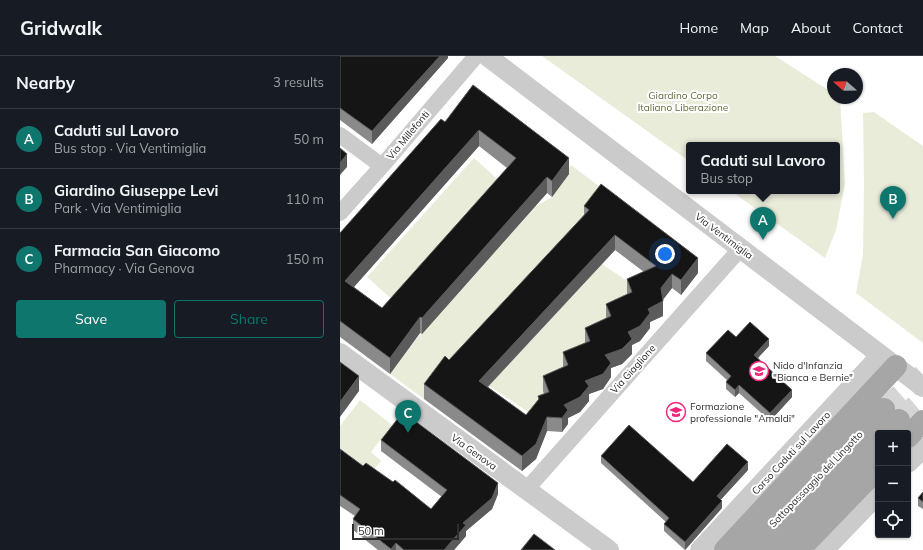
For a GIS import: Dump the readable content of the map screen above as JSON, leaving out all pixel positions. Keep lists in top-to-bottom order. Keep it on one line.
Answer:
{"streets":{"main road":["Sottopassaggio del Lingotto"],"street":["Via Millefonti","Via Ventimiglia","Via Giaglione","Via Genova","Corso Caduti sul Lavoro"]},"crossings":[["Via Ventimiglia","Via Giaglione"],["Via Ventimiglia","Corso Caduti sul Lavoro"],["Via Giaglione","Via Genova"]],"parks":["Giardino Corpo Italiano Liberazione"],"places":{"school or university":["Nido d'Infanzia \"Bianca e Bernie\"","Formazione professionale \"Amaldi\""]},"scale_bar":"50 m","north":"left","page":{"header":"Gridwalk","nav":["Home","Map","About","Contact"],"heading":["Nearby","3 results"],"list":[{"mark":"A","name":"Caduti sul Lavoro","note":"Bus stop · Via Ventimiglia","value":"50 m"},{"mark":"B","name":"Giardino Giuseppe Levi","note":"Park · Via Ventimiglia","value":"110 m"},{"mark":"C","name":"Farmacia San Giacomo","note":"Pharmacy · Via Genova","value":"150 m"}],"popup":["Caduti sul Lavoro","Bus stop"],"pins":["B","A","C"],"buttons":["Save","Share"],"map_buttons":["+","−"],"scale":"50 m"}}
